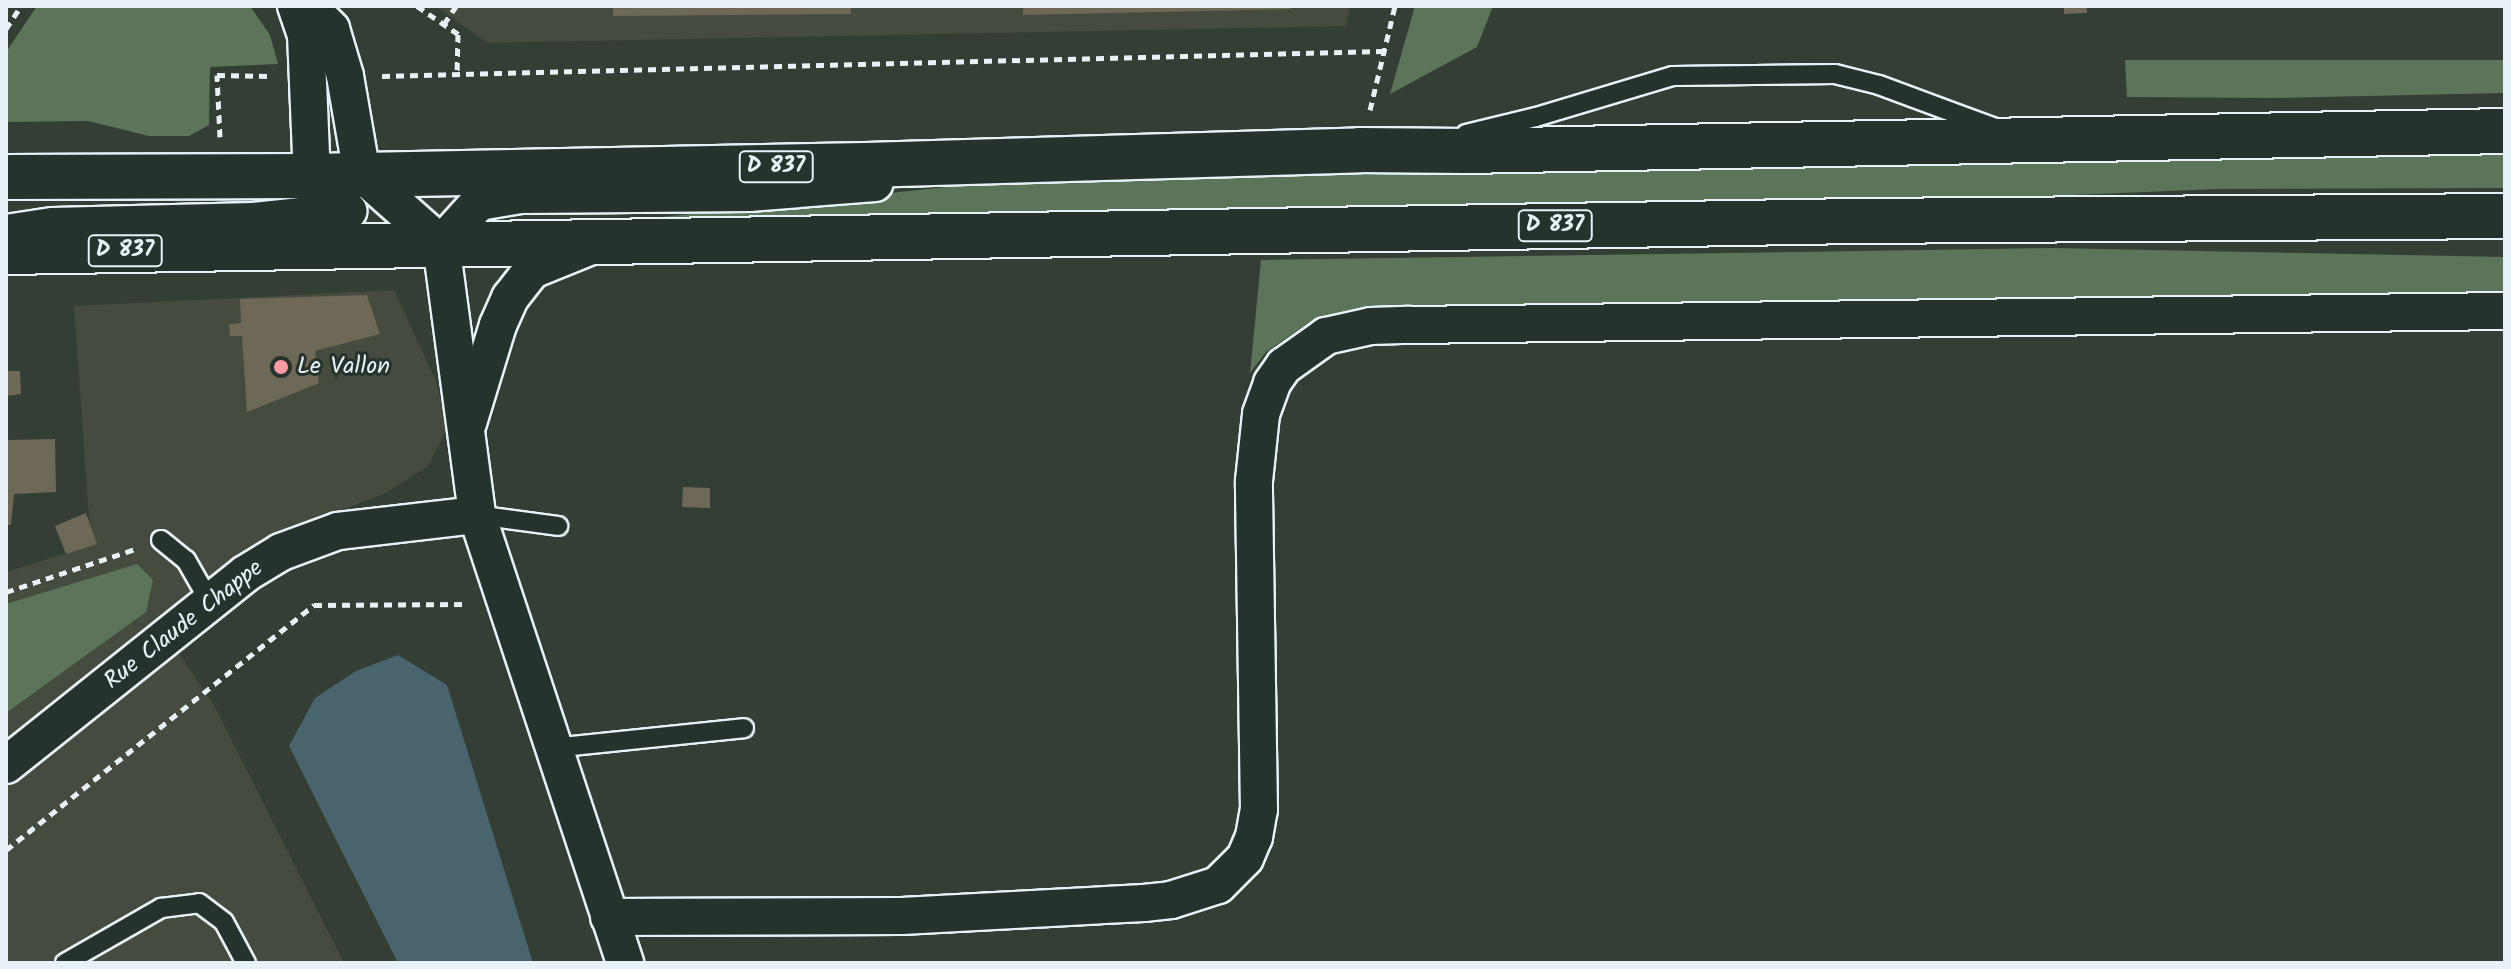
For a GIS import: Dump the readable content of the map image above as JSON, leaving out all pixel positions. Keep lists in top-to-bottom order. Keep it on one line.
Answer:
{"streets":{"main road":["D 837"],"street":["Rue Claude Chappe"]},"places":["Le Vallon"]}
